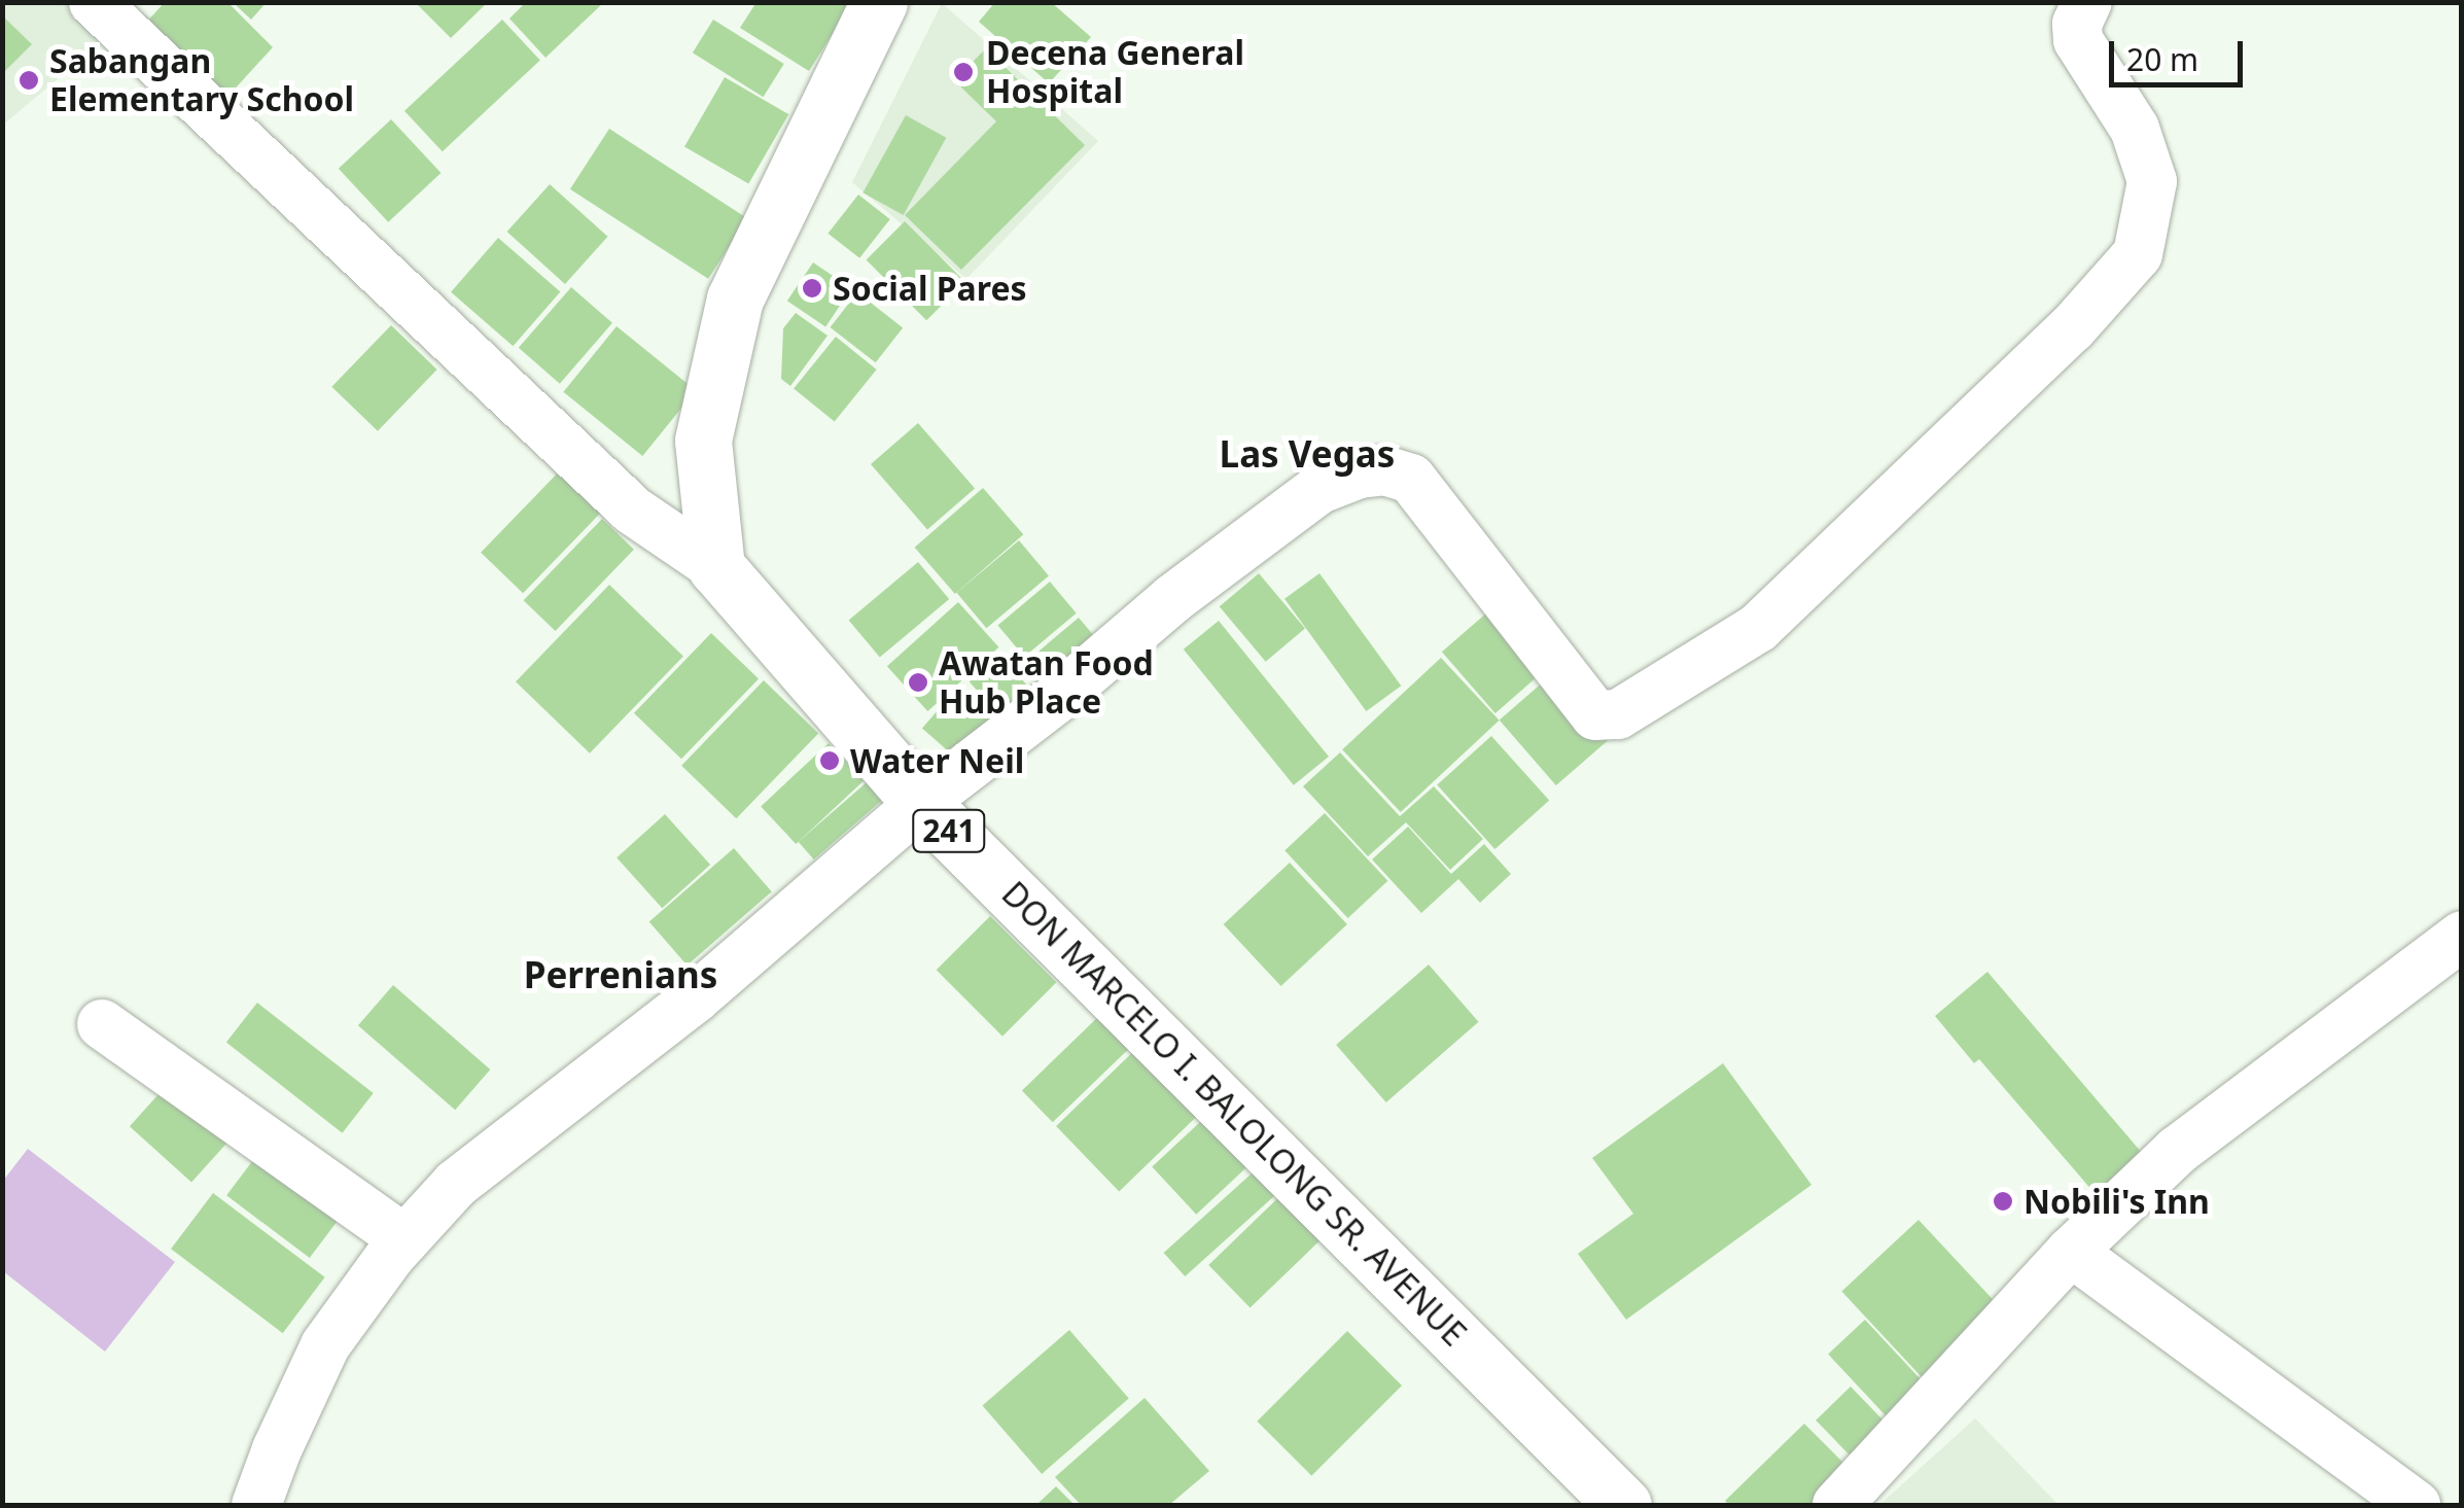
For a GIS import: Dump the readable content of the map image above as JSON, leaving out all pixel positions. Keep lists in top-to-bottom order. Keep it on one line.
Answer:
{"streets":{"main road":["241","DON MARCELO I. BALOLONG SR. AVENUE"]},"districts":["Las Vegas","Perrenians"],"places":["Decena General Hospital","Sabangan Elementary School","Social Pares","Awatan Food Hub Place","Water Neil","Nobili's Inn"],"scale_bar":"20 m"}
